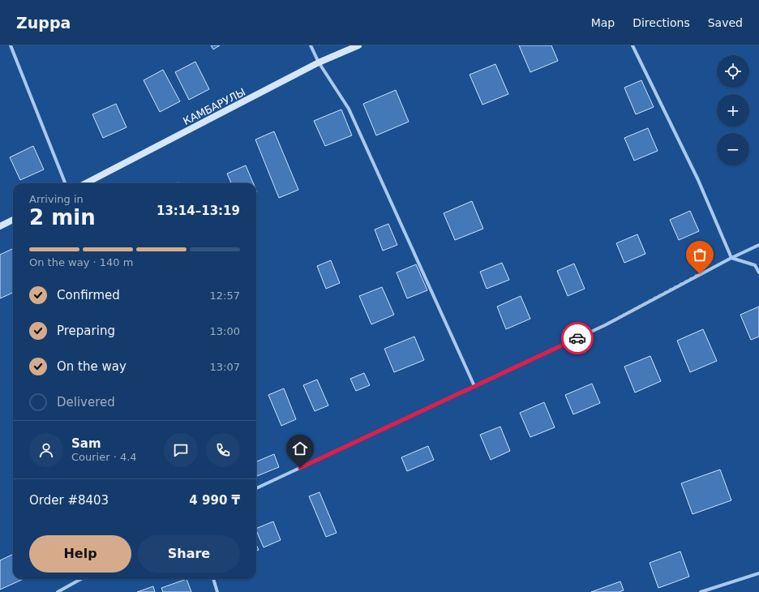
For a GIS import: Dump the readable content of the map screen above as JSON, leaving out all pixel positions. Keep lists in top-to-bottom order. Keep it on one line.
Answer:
{"streets":{"street":["КАМБАРУЛЫ"]},"page":{"header":"Zuppa","nav":["Map","Directions","Saved"],"map_buttons":["+","−"],"heading":["2 min","Arriving in","13:14–13:19"],"panel":["Sam","Courier · 4.4","Order #8403","4 990 ₸"],"bar":"On the way · 140 m","list":[["Confirmed","12:57"],["Preparing","13:00"],["On the way","13:07"],"Delivered"],"buttons":["Help","Share"]}}
